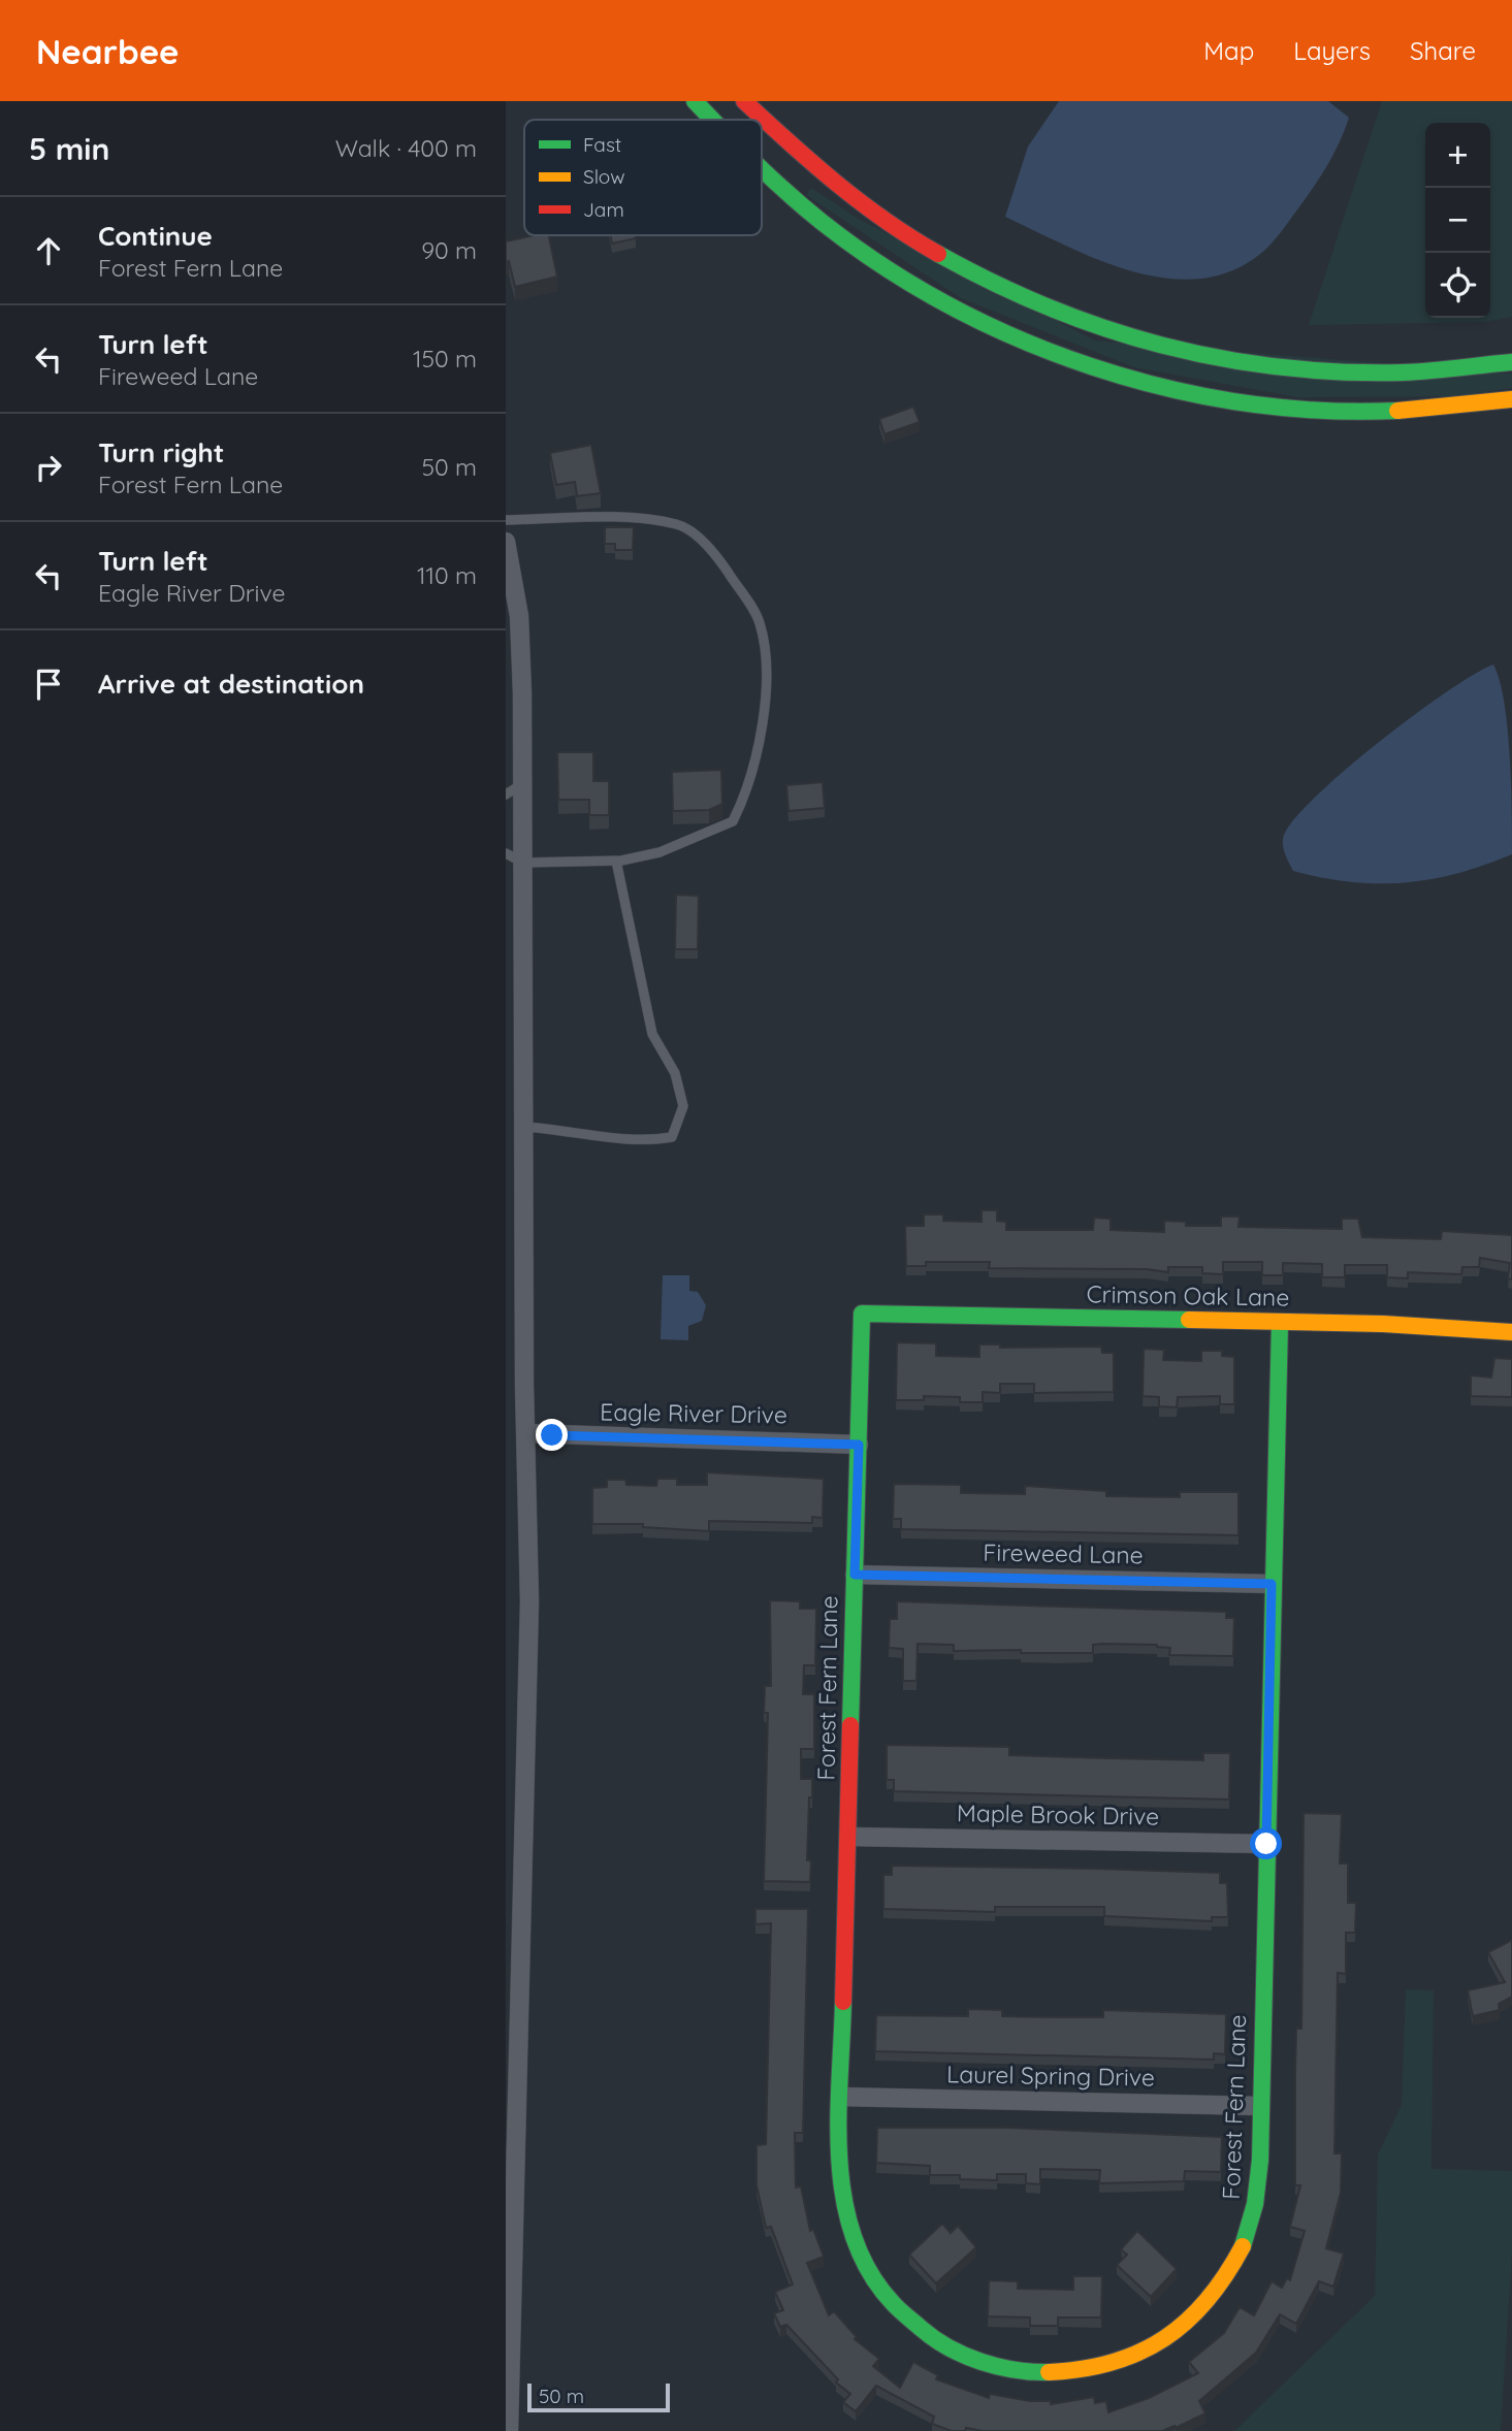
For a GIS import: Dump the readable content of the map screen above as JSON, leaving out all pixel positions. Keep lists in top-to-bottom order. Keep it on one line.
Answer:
{"streets":{"main road":["Crimson Oak Lane","Forest Fern Lane"],"street":["Eagle River Drive","Fireweed Lane","Maple Brook Drive","Laurel Spring Drive"]},"crossings":[["Crimson Oak Lane","Forest Fern Lane"],["Eagle River Drive","Forest Fern Lane"],["Fireweed Lane","Forest Fern Lane"],["Forest Fern Lane","Maple Brook Drive"],["Forest Fern Lane","Laurel Spring Drive"]],"legend":["Fast","Slow","Jam"],"scale_bar":"50 m","page":{"header":"Nearbee","nav":["Map","Layers","Share"],"heading":["5 min","Walk · 400 m"],"map_buttons":["+","−"],"list":[["Continue","Forest Fern Lane","90 m"],["Turn left","Fireweed Lane","150 m"],["Turn right","Forest Fern Lane","50 m"],["Turn left","Eagle River Drive","110 m"],"Arrive at destination"],"scale":"50 m"}}
